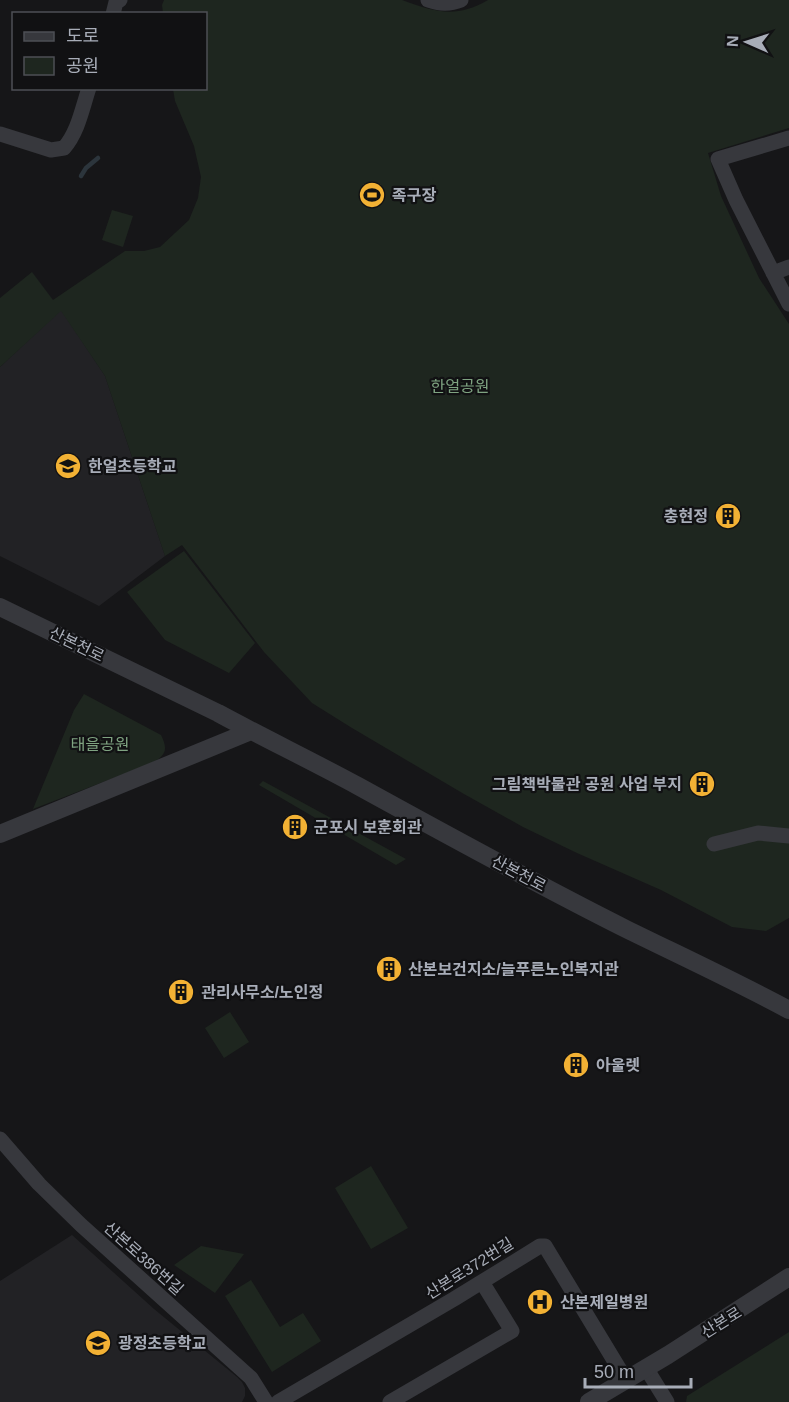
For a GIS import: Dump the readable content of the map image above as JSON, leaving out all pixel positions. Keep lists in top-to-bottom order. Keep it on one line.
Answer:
{"streets":{"street":["산본천로","산본로386번길","산본로372번길","산본로"]},"crossings":[["산본로372번길","산본로"]],"parks":["한얼공원","태을공원"],"places":{"sports":["족구장"],"school or university":["한얼초등학교","광정초등학교"],"building":["충현정","그림책박물관 공원 사업 부지","군포시 보훈회관","산본보건지소/늘푸른노인복지관","관리사무소/노인정","아울렛"],"hospital":["산본제일병원"]},"legend":["도로","공원"],"scale_bar":"50 m","north":"left"}
